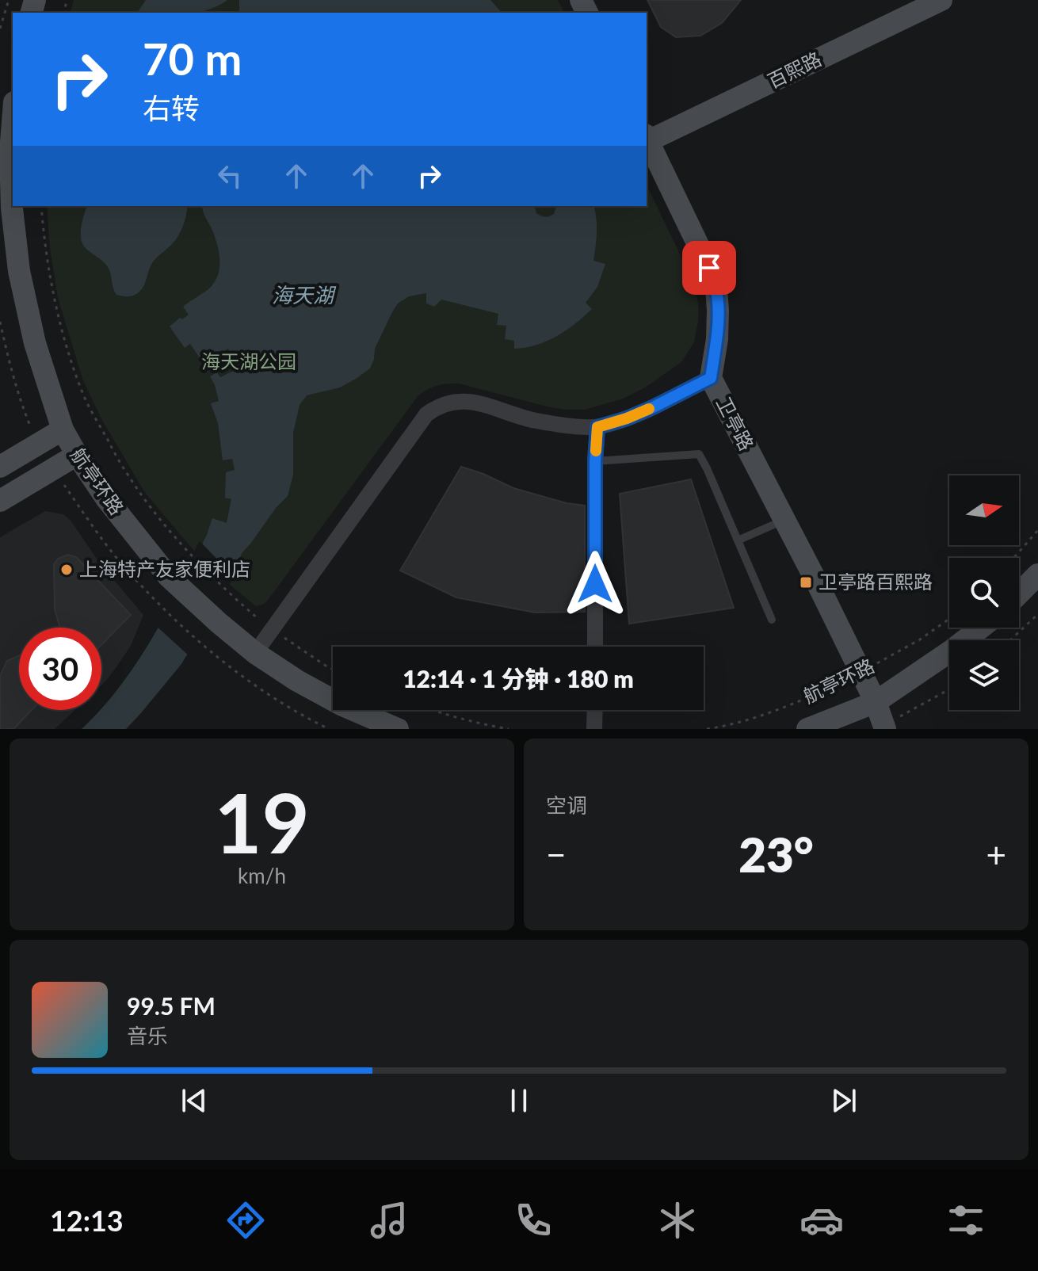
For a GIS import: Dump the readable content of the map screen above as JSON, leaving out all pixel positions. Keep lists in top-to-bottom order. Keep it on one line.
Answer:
{"streets":{"street":["百熙路","卫亭路","航亭环路"]},"crossings":[["百熙路","卫亭路"],["卫亭路","航亭环路"]],"water":["海天湖"],"parks":["海天湖公园"],"places":{"other":["上海特产友家便利店"],"transit":["卫亭路百熙路"]},"north":"right","page":{"turn":["70 m","右转"],"limit":"30","trip":"12:14 · 1 分钟 · 180 m","tile":[["19","km/h"],"空调"],"heat":["−","23°","+"],"song":["99.5 FM","音乐"],"tabs":"12:13"}}
